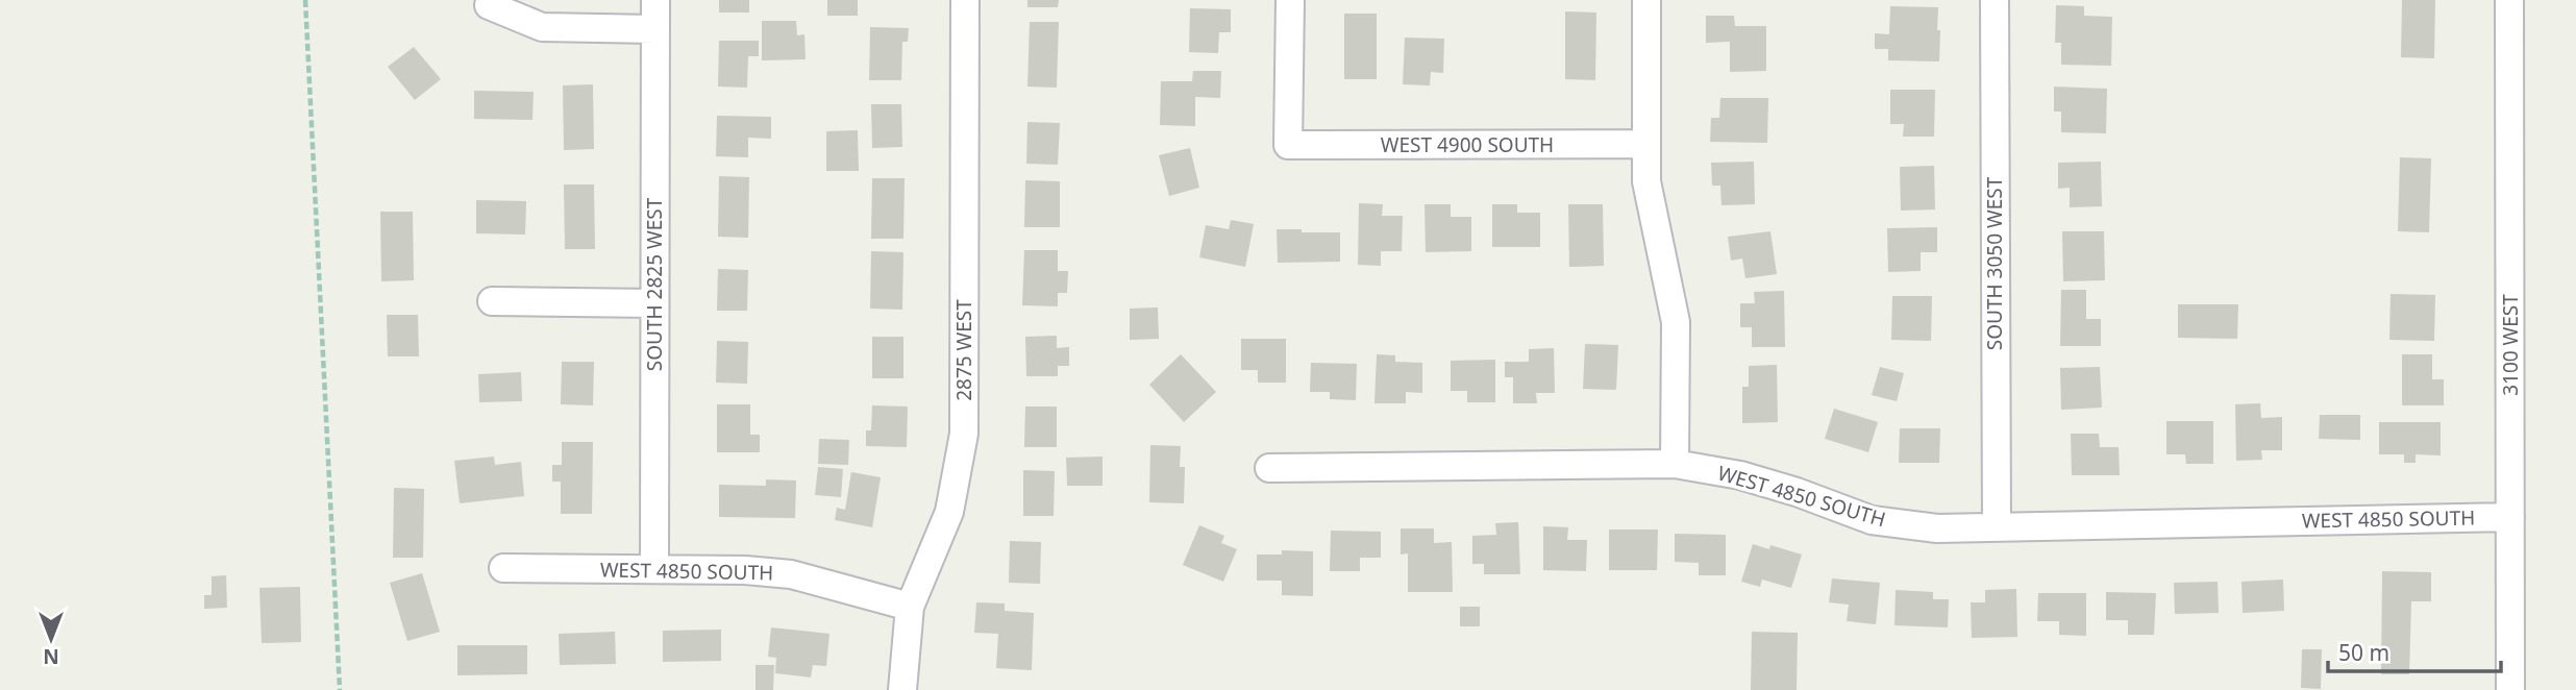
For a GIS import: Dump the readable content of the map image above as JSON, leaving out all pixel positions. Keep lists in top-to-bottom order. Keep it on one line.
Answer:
{"streets":{"street":["WEST 4900 SOUTH","SOUTH 3050 WEST","SOUTH 2825 WEST","3100 WEST","2875 WEST","WEST 4850 SOUTH"]},"crossings":[["SOUTH 3050 WEST","WEST 4850 SOUTH"],["SOUTH 2825 WEST","WEST 4850 SOUTH"],["3100 WEST","WEST 4850 SOUTH"],["2875 WEST","WEST 4850 SOUTH"]],"scale_bar":"50 m","north":"bottom"}
